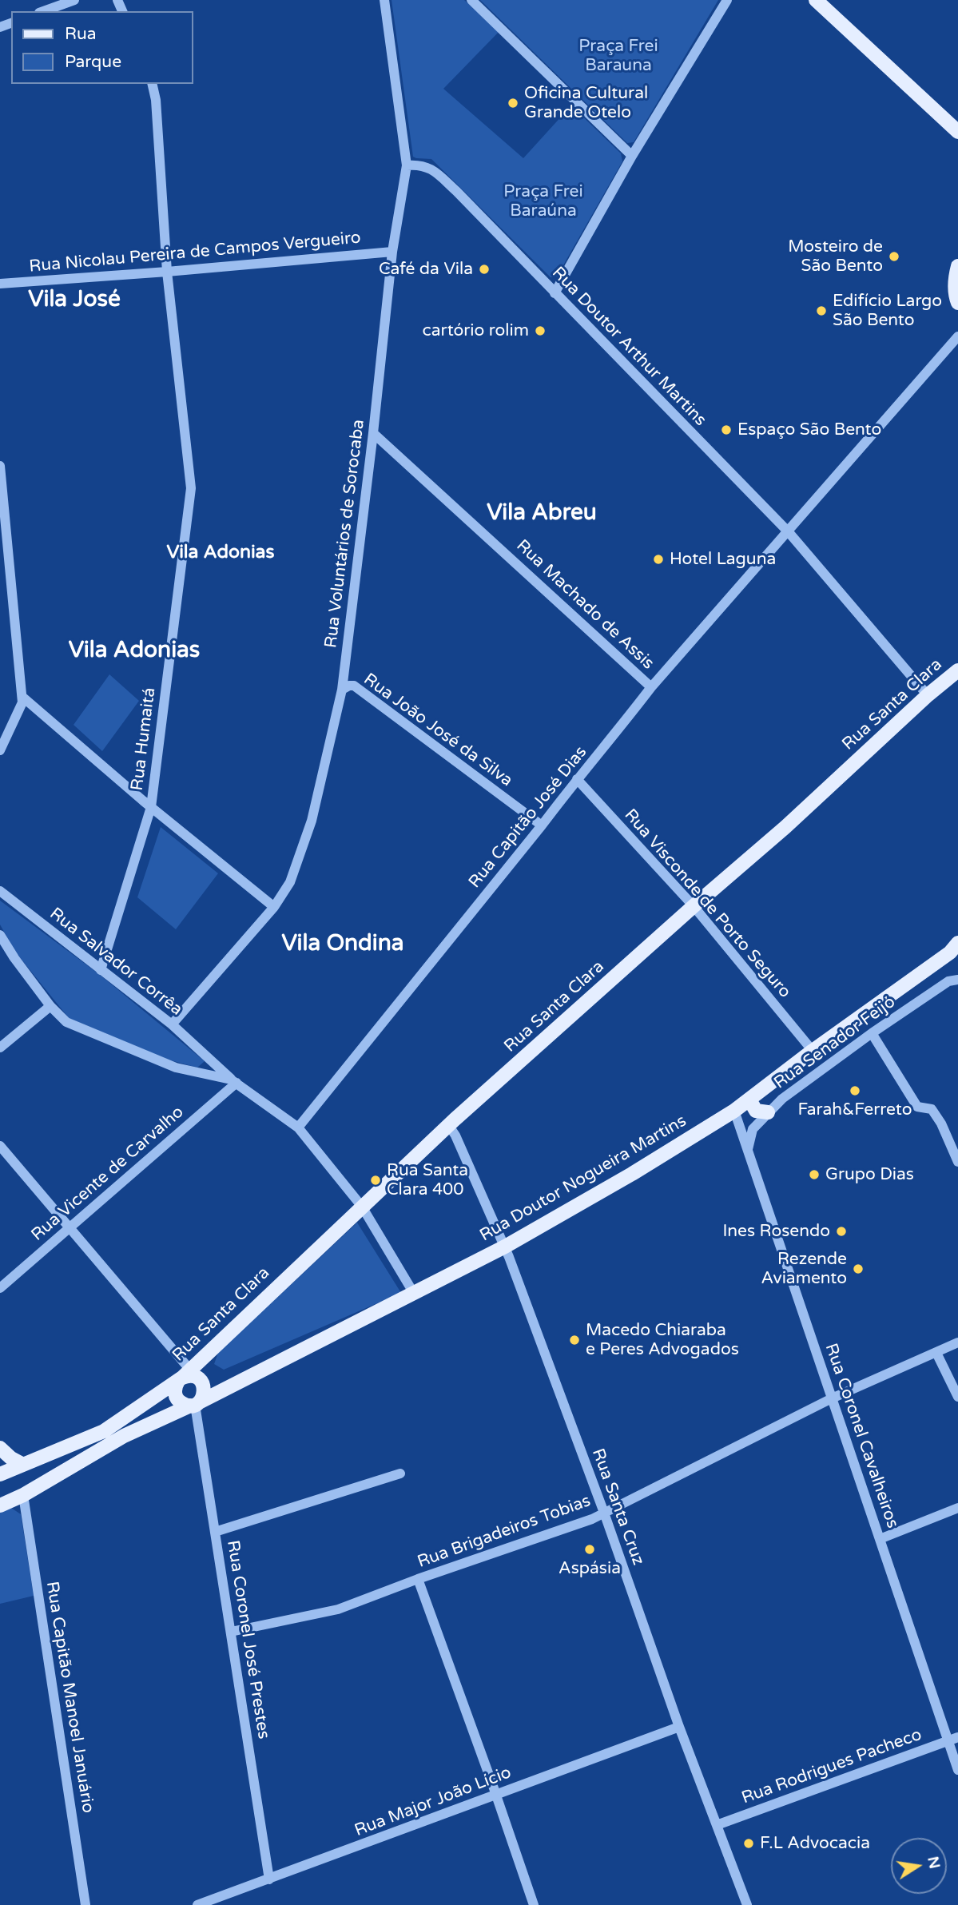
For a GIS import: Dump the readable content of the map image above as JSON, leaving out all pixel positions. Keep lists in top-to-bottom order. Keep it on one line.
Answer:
{"streets":{"main road":["Rua Santa Clara","Rua Doutor Nogueira Martins"],"street":["Rua Nicolau Pereira de Campos Vergueiro","Rua Doutor Arthur Martins","Rua Voluntários de Sorocaba","Rua Machado de Assis","Rua João José da Silva","Rua Humaitá","Rua Capitão José Dias","Rua Visconde de Porto Seguro","Rua Salvador Corrêa","Rua Senador Feijó","Rua Vicente de Carvalho","Rua Coronel Cavalheiros","Rua Santa Cruz","Rua Brigadeiros Tobias","Rua Coronel José Prestes","Rua Capitão Manoel Januário","Rua Rodrigues Pacheco","Rua Major João Lício"]},"crossings":[["Rua Nicolau Pereira de Campos Vergueiro","Rua Voluntários de Sorocaba"],["Rua Nicolau Pereira de Campos Vergueiro","Rua Humaitá"],["Rua Doutor Arthur Martins","Rua Voluntários de Sorocaba"],["Rua Doutor Arthur Martins","Rua Santa Clara"],["Rua Doutor Arthur Martins","Rua Capitão José Dias"],["Rua Voluntários de Sorocaba","Rua Machado de Assis"],["Rua Voluntários de Sorocaba","Rua João José da Silva"],["Rua Voluntários de Sorocaba","Rua Salvador Corrêa"],["Rua Machado de Assis","Rua Capitão José Dias"],["Rua Santa Clara","Rua Visconde de Porto Seguro"],["Rua Santa Clara","Rua Salvador Corrêa"],["Rua Santa Clara","Rua Doutor Nogueira Martins"],["Rua Santa Clara","Rua Santa Cruz"],["Rua Santa Clara","Rua Coronel José Prestes"],["Rua João José da Silva","Rua Capitão José Dias"],["Rua Humaitá","Rua Salvador Corrêa"],["Rua Capitão José Dias","Rua Visconde de Porto Seguro"],["Rua Capitão José Dias","Rua Salvador Corrêa"],["Rua Visconde de Porto Seguro","Rua Doutor Nogueira Martins"],["Rua Salvador Corrêa","Rua Vicente de Carvalho"],["Rua Salvador Corrêa","Rua Doutor Nogueira Martins"],["Rua Senador Feijó","Rua Coronel Cavalheiros"],["Rua Doutor Nogueira Martins","Rua Coronel Cavalheiros"],["Rua Doutor Nogueira Martins","Rua Santa Cruz"],["Rua Doutor Nogueira Martins","Rua Coronel José Prestes"],["Rua Doutor Nogueira Martins","Rua Capitão Manoel Januário"],["Rua Coronel Cavalheiros","Rua Brigadeiros Tobias"],["Rua Coronel Cavalheiros","Rua Rodrigues Pacheco"],["Rua Santa Cruz","Rua Brigadeiros Tobias"],["Rua Santa Cruz","Rua Rodrigues Pacheco"],["Rua Santa Cruz","Rua Major João Lício"],["Rua Brigadeiros Tobias","Rua Coronel José Prestes"],["Rua Coronel José Prestes","Rua Major João Lício"]],"districts":["Vila José","Vila Abreu","Vila Adonias","Vila Adonias","Vila Ondina"],"parks":["Praça Frei Barauna","Praça Frei Baraúna"],"places":["Oficina Cultural Grande Otelo","Mosteiro de São Bento","Café da Vila","Edifício Largo São Bento","cartório rolim","Espaço São Bento","Hotel Laguna","Farah&Ferreto","Grupo Dias","Rua Santa Clara 400","Ines Rosendo","Rezende Aviamento","Macedo Chiaraba e Peres Advogados","Aspásia","F.L Advocacia"],"legend":["Rua","Parque"],"north":"right"}
